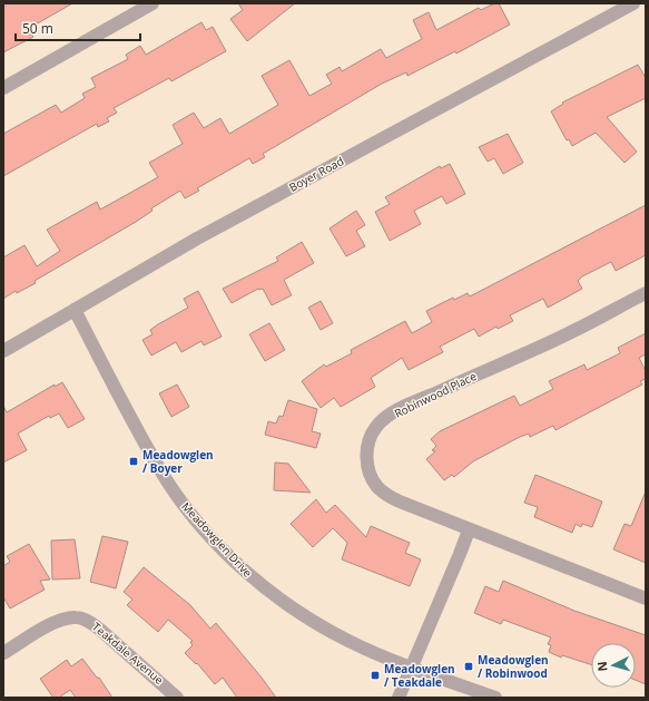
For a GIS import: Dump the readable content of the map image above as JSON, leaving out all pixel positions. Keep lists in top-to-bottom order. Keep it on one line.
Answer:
{"streets":{"street":["Boyer Road","Robinwood Place","Meadowglen Drive","Teakdale Avenue"]},"crossings":[["Boyer Road","Meadowglen Drive"]],"places":{"transit":["Meadowglen / Boyer","Meadowglen / Robinwood","Meadowglen / Teakdale"]},"scale_bar":"50 m","north":"left"}
